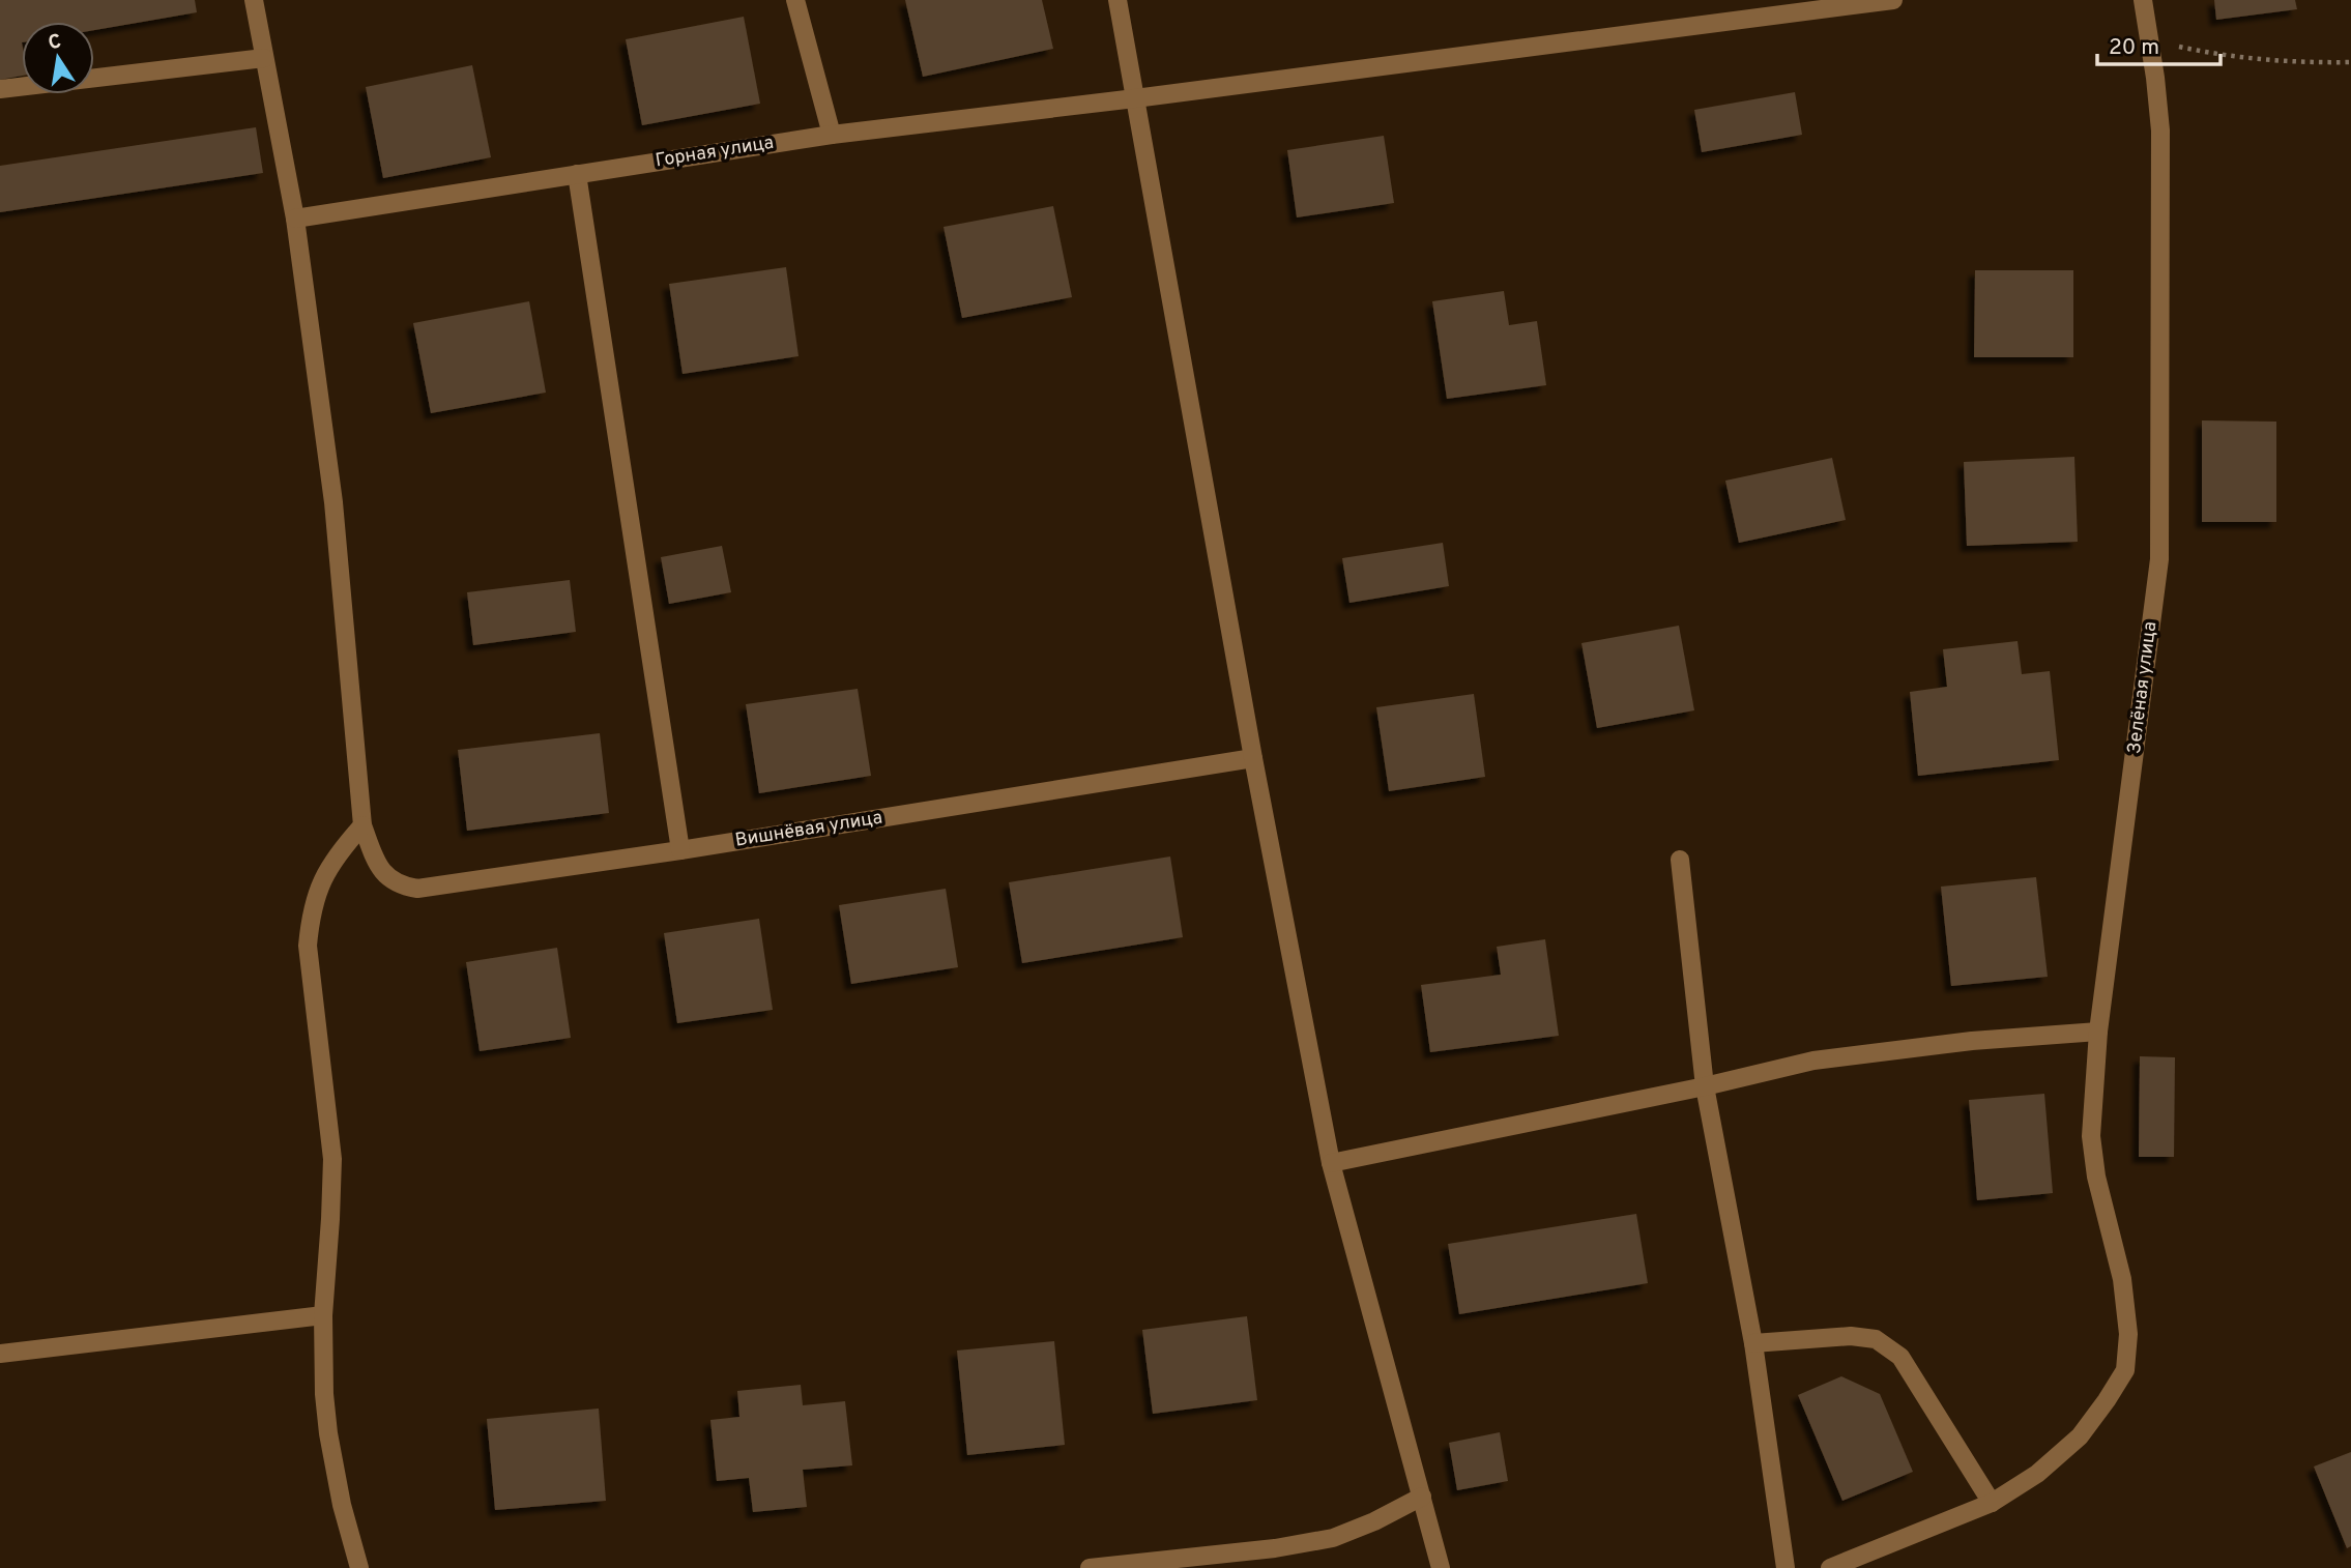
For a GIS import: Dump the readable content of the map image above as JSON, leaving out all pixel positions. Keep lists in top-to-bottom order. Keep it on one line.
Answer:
{"streets":{"street":["Горная улица","Зелёная улица","Вишнёвая улица"]},"scale_bar":"20 m","north":"top"}
